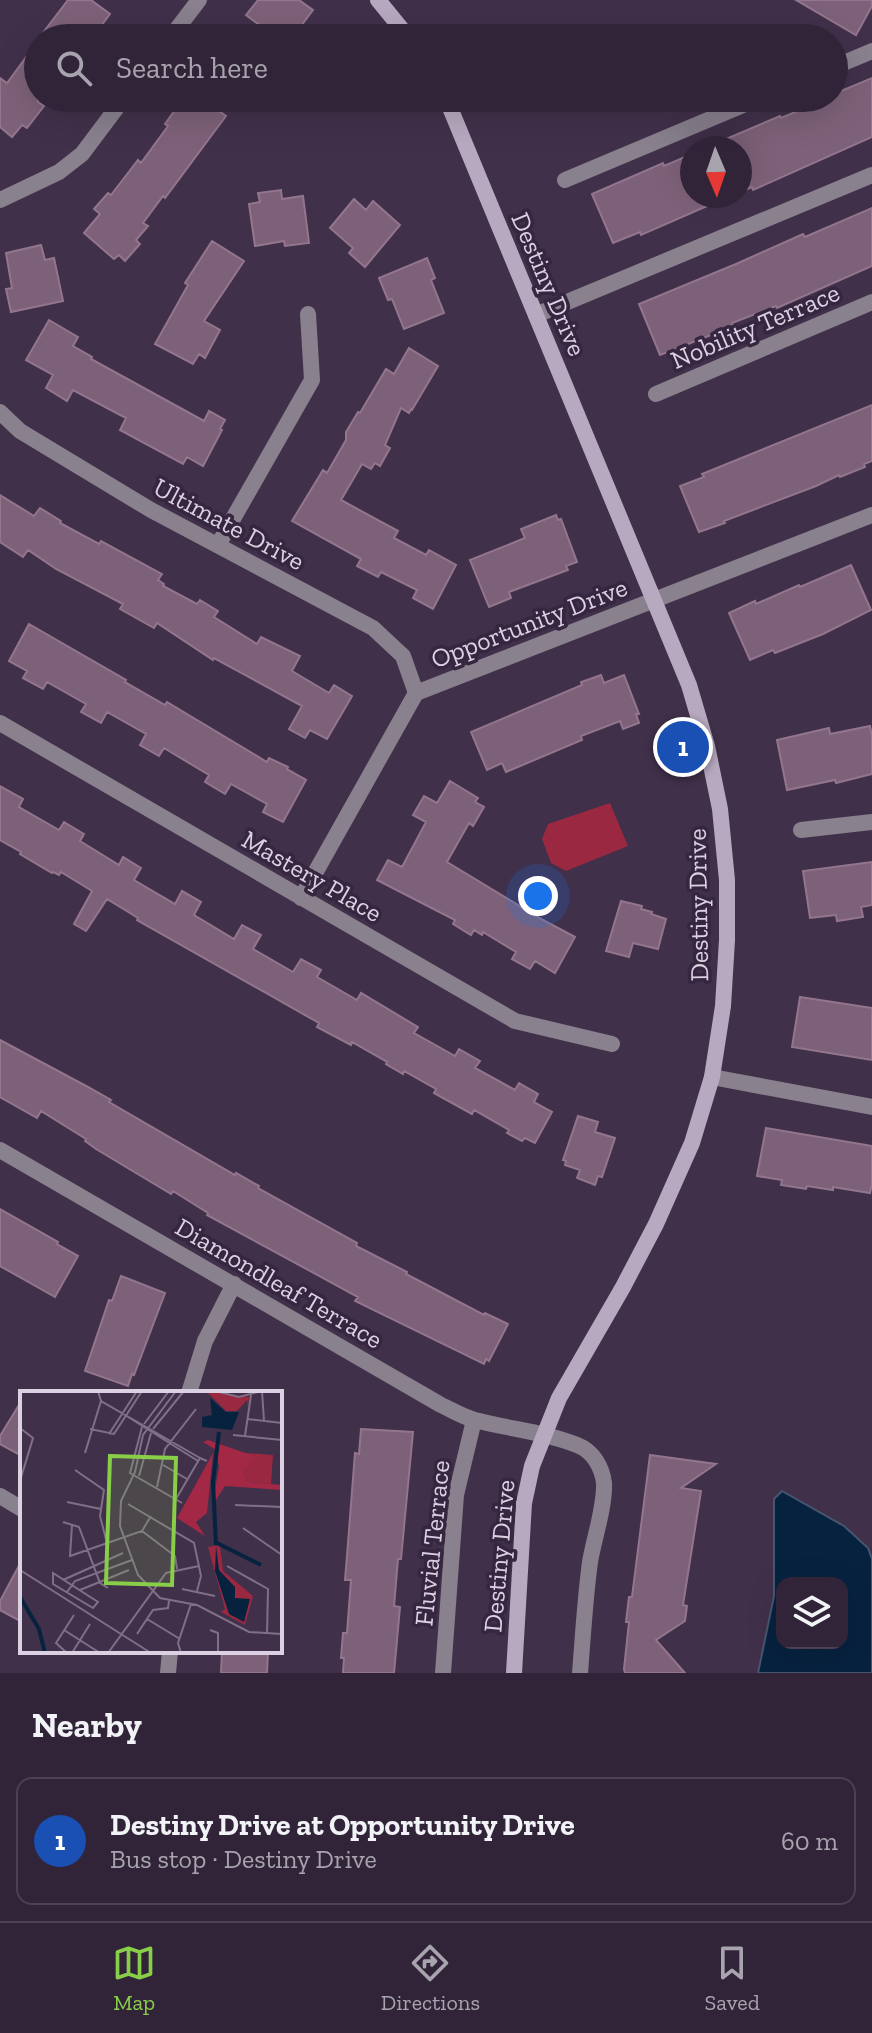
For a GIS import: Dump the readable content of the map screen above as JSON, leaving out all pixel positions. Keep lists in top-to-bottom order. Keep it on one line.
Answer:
{"streets":{"street":["Destiny Drive","Nobility Terrace","Ultimate Drive","Opportunity Drive","Mastery Place","Diamondleaf Terrace","Fluvial Terrace"]},"crossings":[["Destiny Drive","Opportunity Drive"],["Destiny Drive","Diamondleaf Terrace"],["Ultimate Drive","Opportunity Drive"],["Opportunity Drive","Mastery Place"],["Diamondleaf Terrace","Fluvial Terrace"]],"north":"bottom","page":{"search":"Search here","pins":"1","heading":"Nearby","list":[{"mark":"1","name":"Destiny Drive at Opportunity Drive","note":"Bus stop · Destiny Drive","value":"60 m"}],"nav":["Map","Directions","Saved"]}}
